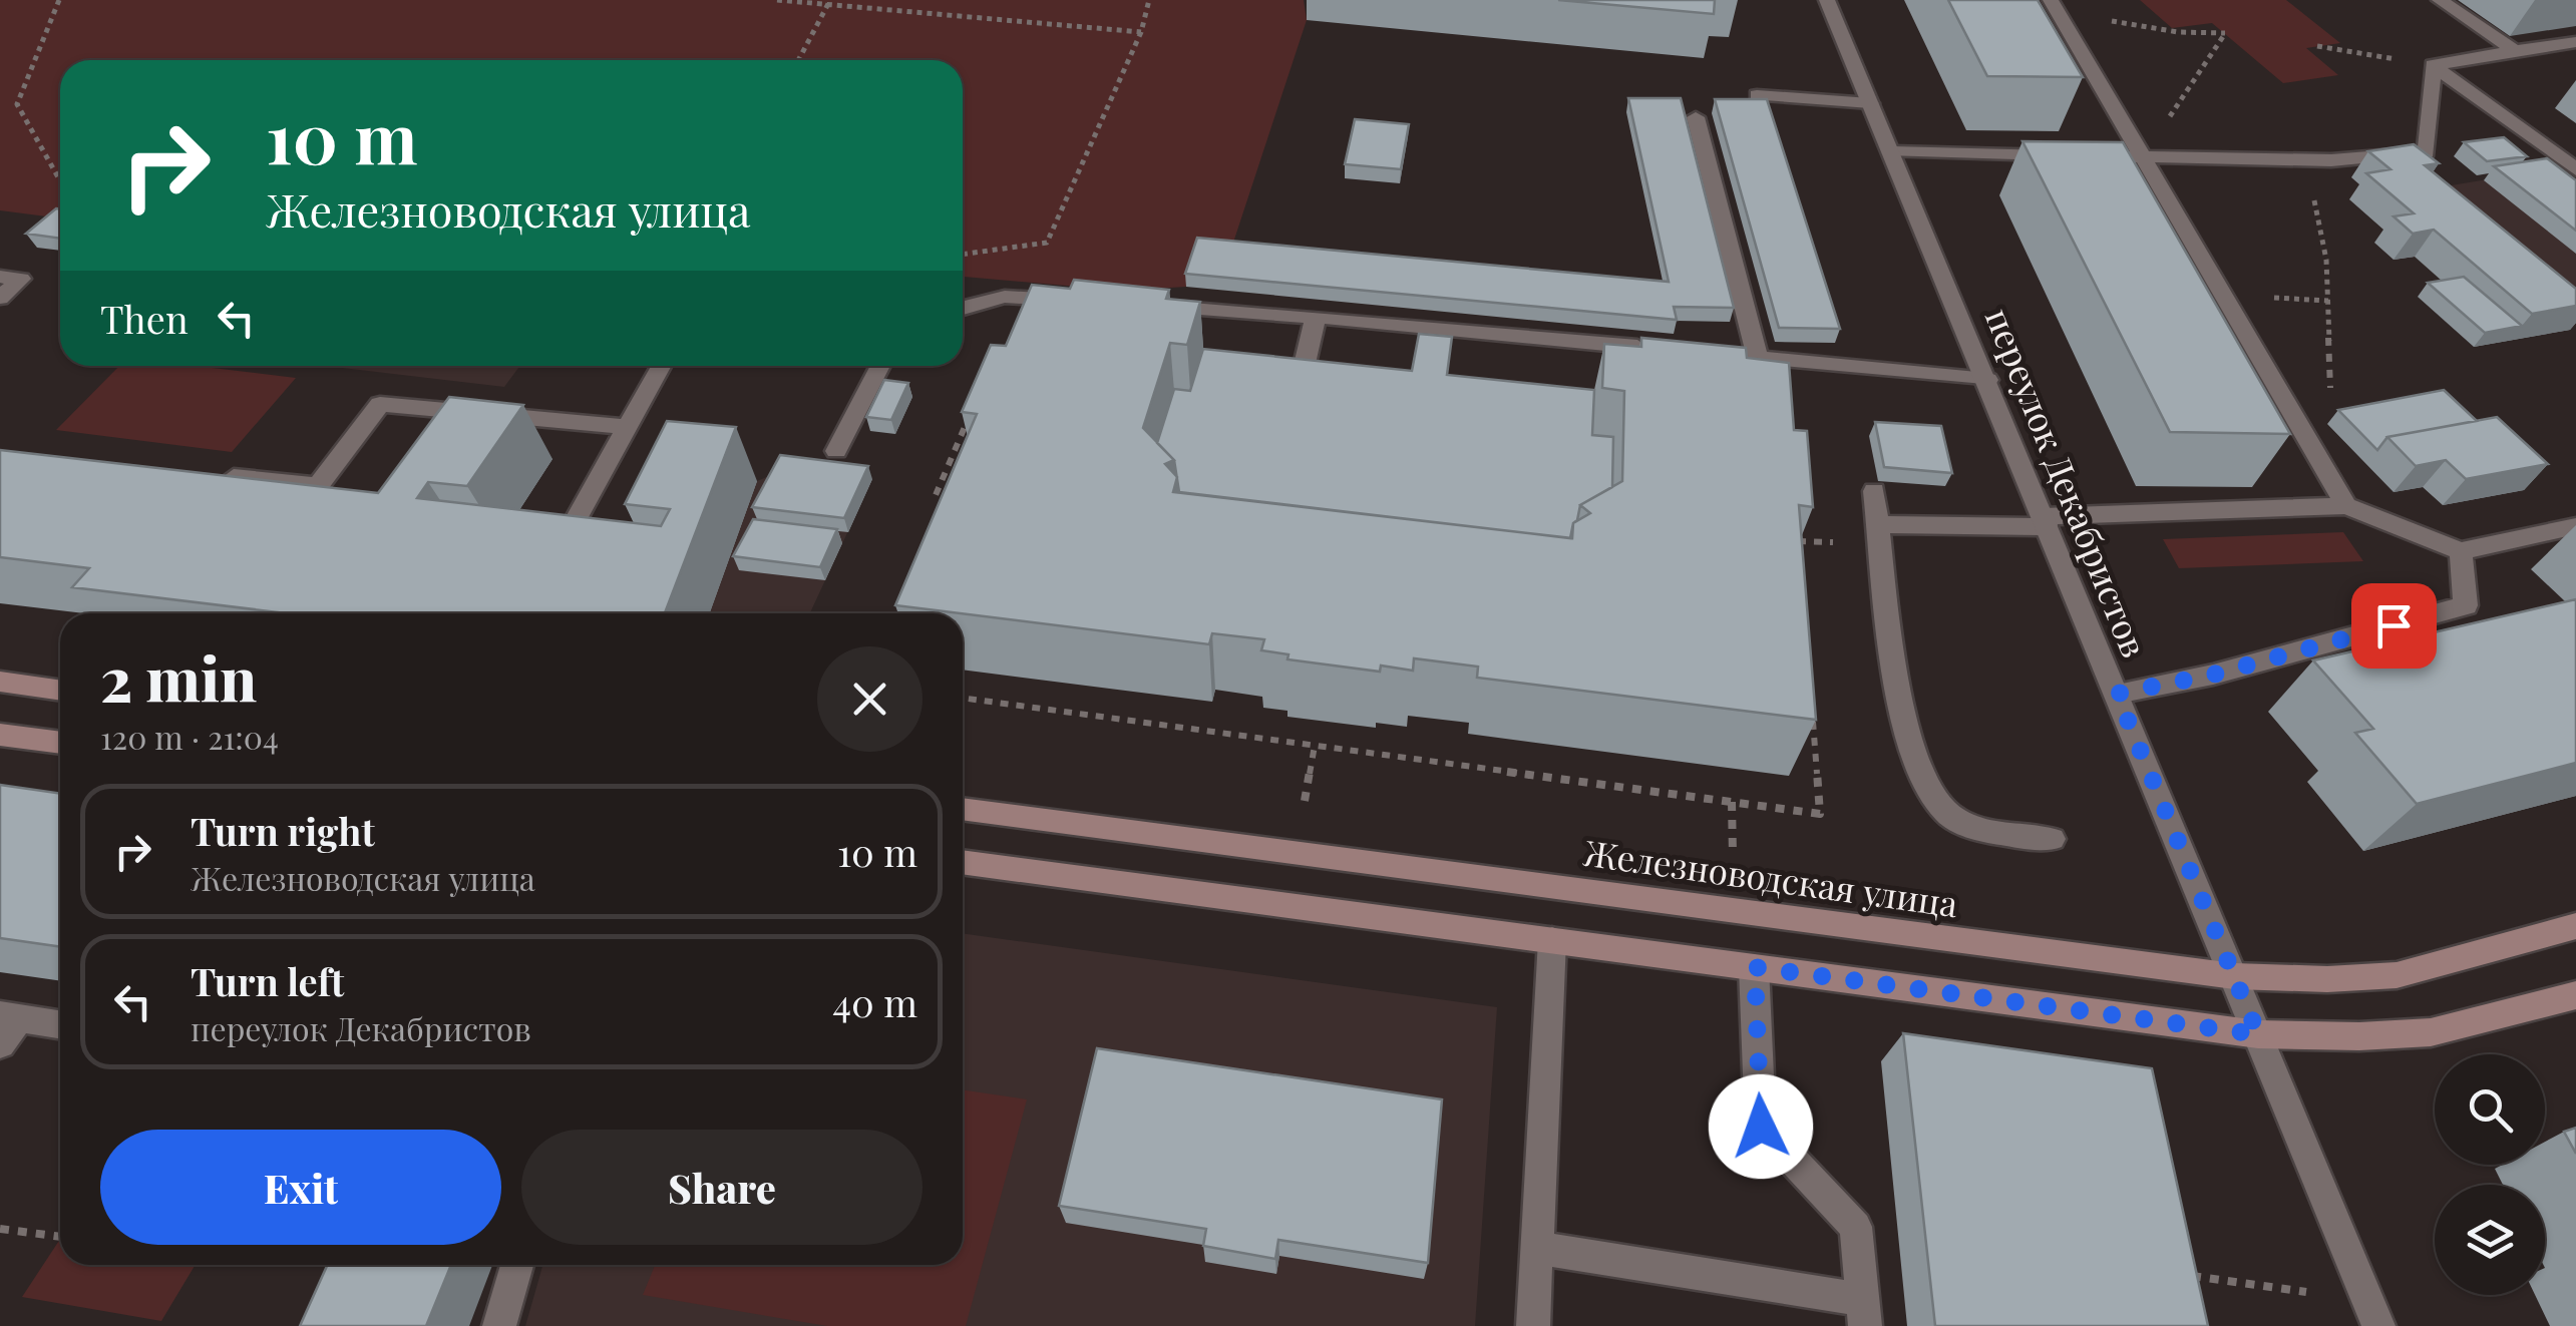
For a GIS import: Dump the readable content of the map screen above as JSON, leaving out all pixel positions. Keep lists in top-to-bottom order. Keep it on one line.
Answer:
{"streets":{"street":["переулок Декабристов","Железноводская улица"]},"crossings":[["переулок Декабристов","Железноводская улица"]],"page":{"turn":["10 m","Железноводская улица"],"then":"Then","heading":["2 min","120 m · 21:04"],"list":[{"name":"Turn right","note":"Железноводская улица","value":"10 m"},{"name":"Turn left","note":"переулок Декабристов","value":"40 m"}],"buttons":["Exit","Share"]}}
